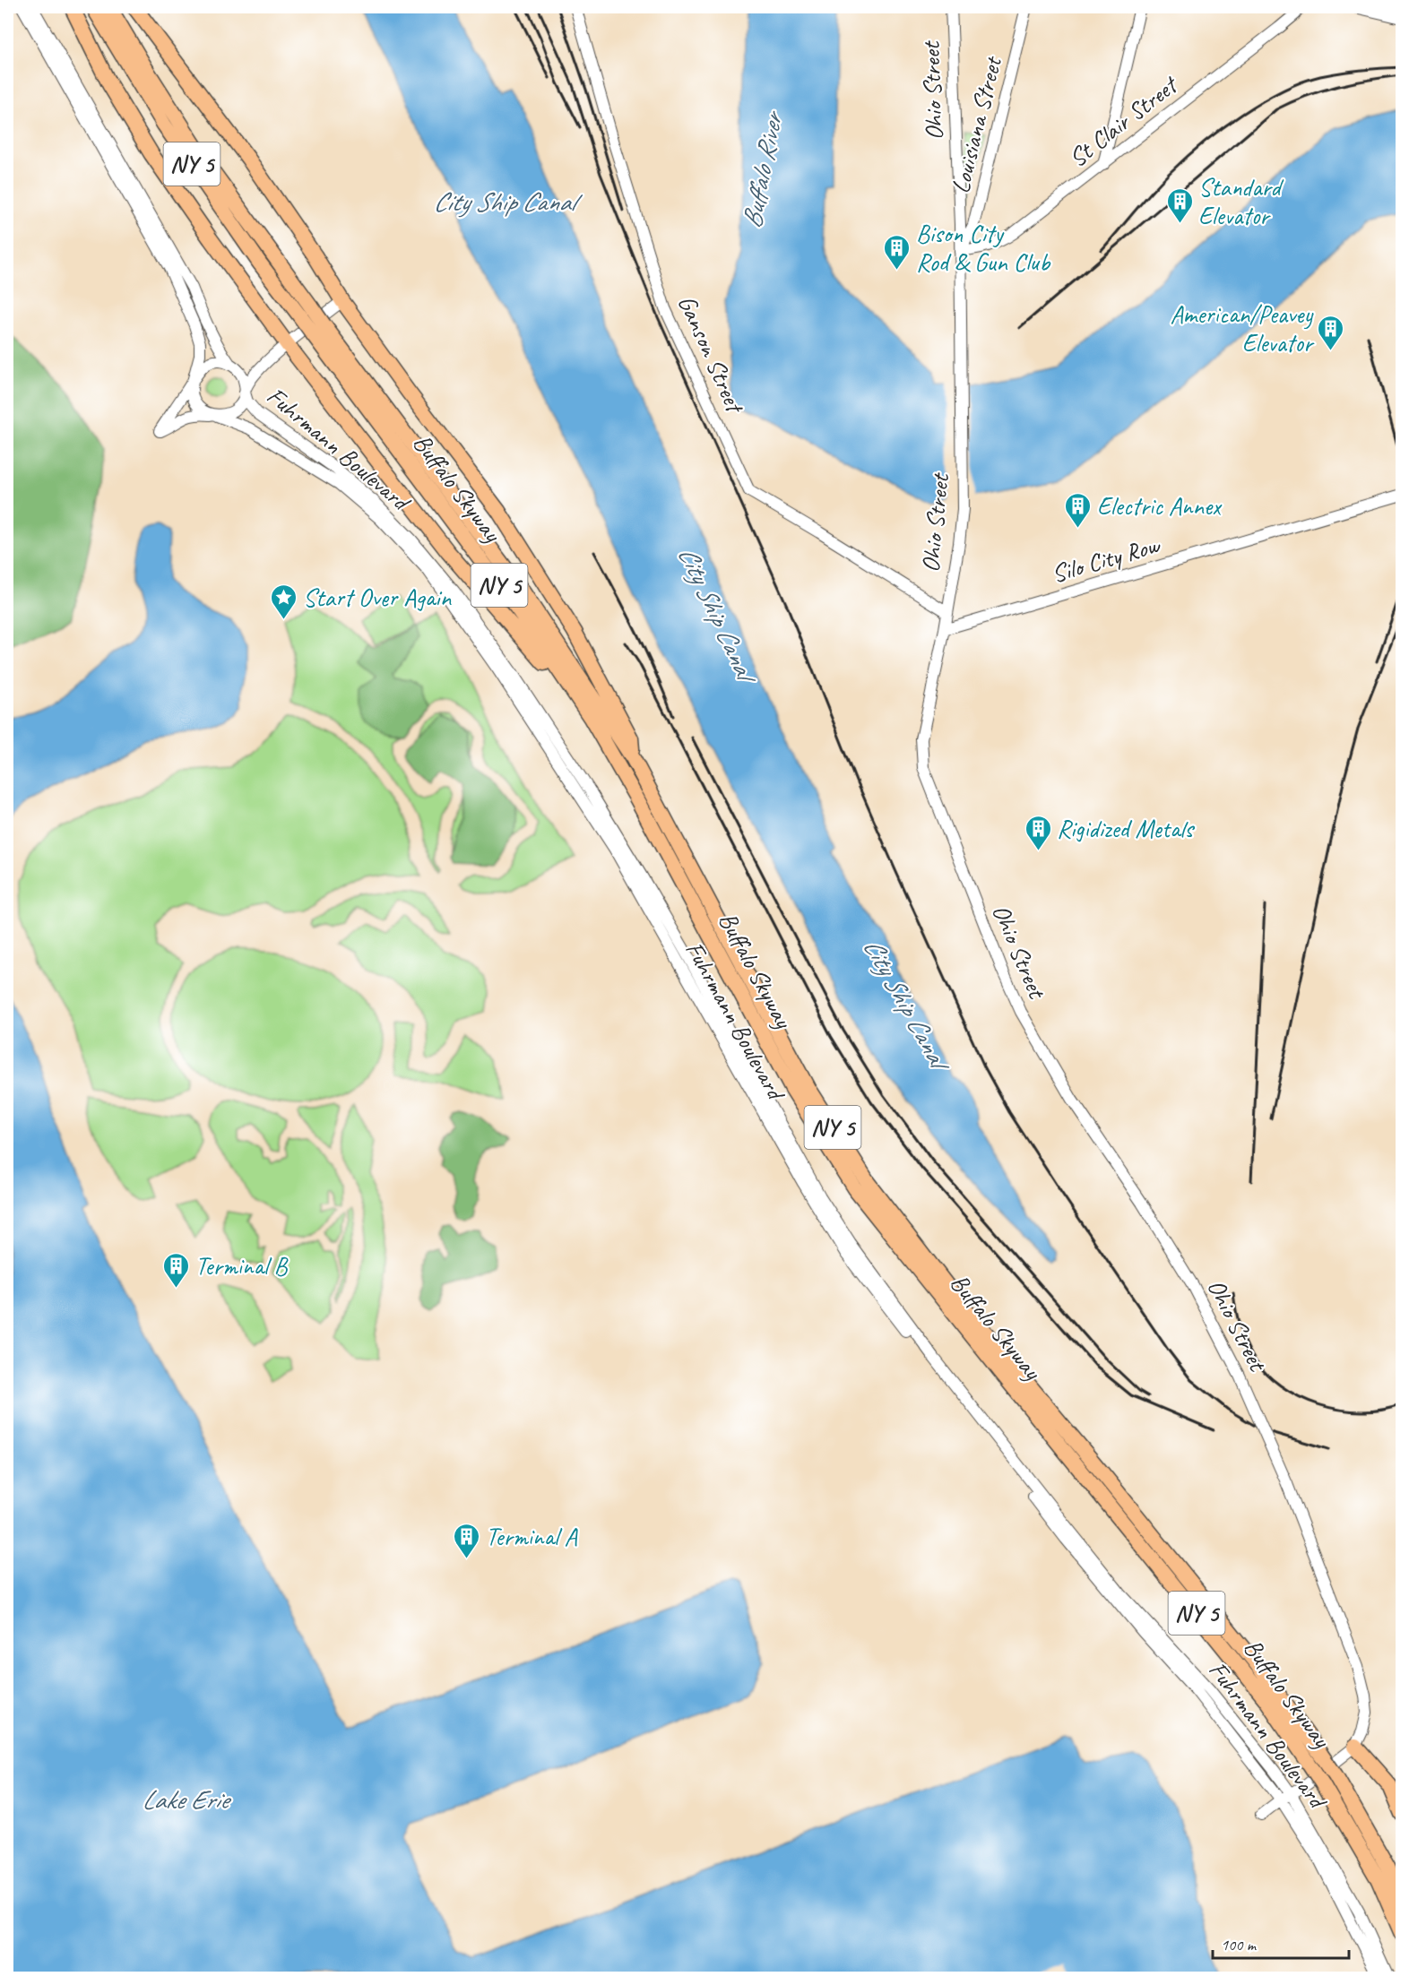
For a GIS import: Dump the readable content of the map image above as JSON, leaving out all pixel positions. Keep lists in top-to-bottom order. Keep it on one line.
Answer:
{"streets":{"highway":["NY 5","Buffalo Skyway"],"street":["Ohio Street","St Clair Street","Louisiana Street","Ganson Street","Fuhrmann Boulevard","Silo City Row"]},"crossings":[["Ohio Street","St Clair Street"],["Ohio Street","Louisiana Street"],["Ohio Street","Ganson Street"],["Ohio Street","Silo City Row"],["St Clair Street","Louisiana Street"]],"water":["Buffalo River","City Ship Canal","Lake Erie"],"places":{"building":["Standard Elevator","Bison City Rod & Gun Club","American/Peavey Elevator","Electric Annex","Rigidized Metals","Terminal B","Terminal A"],"place":["Start Over Again"]},"scale_bar":"100 m"}
